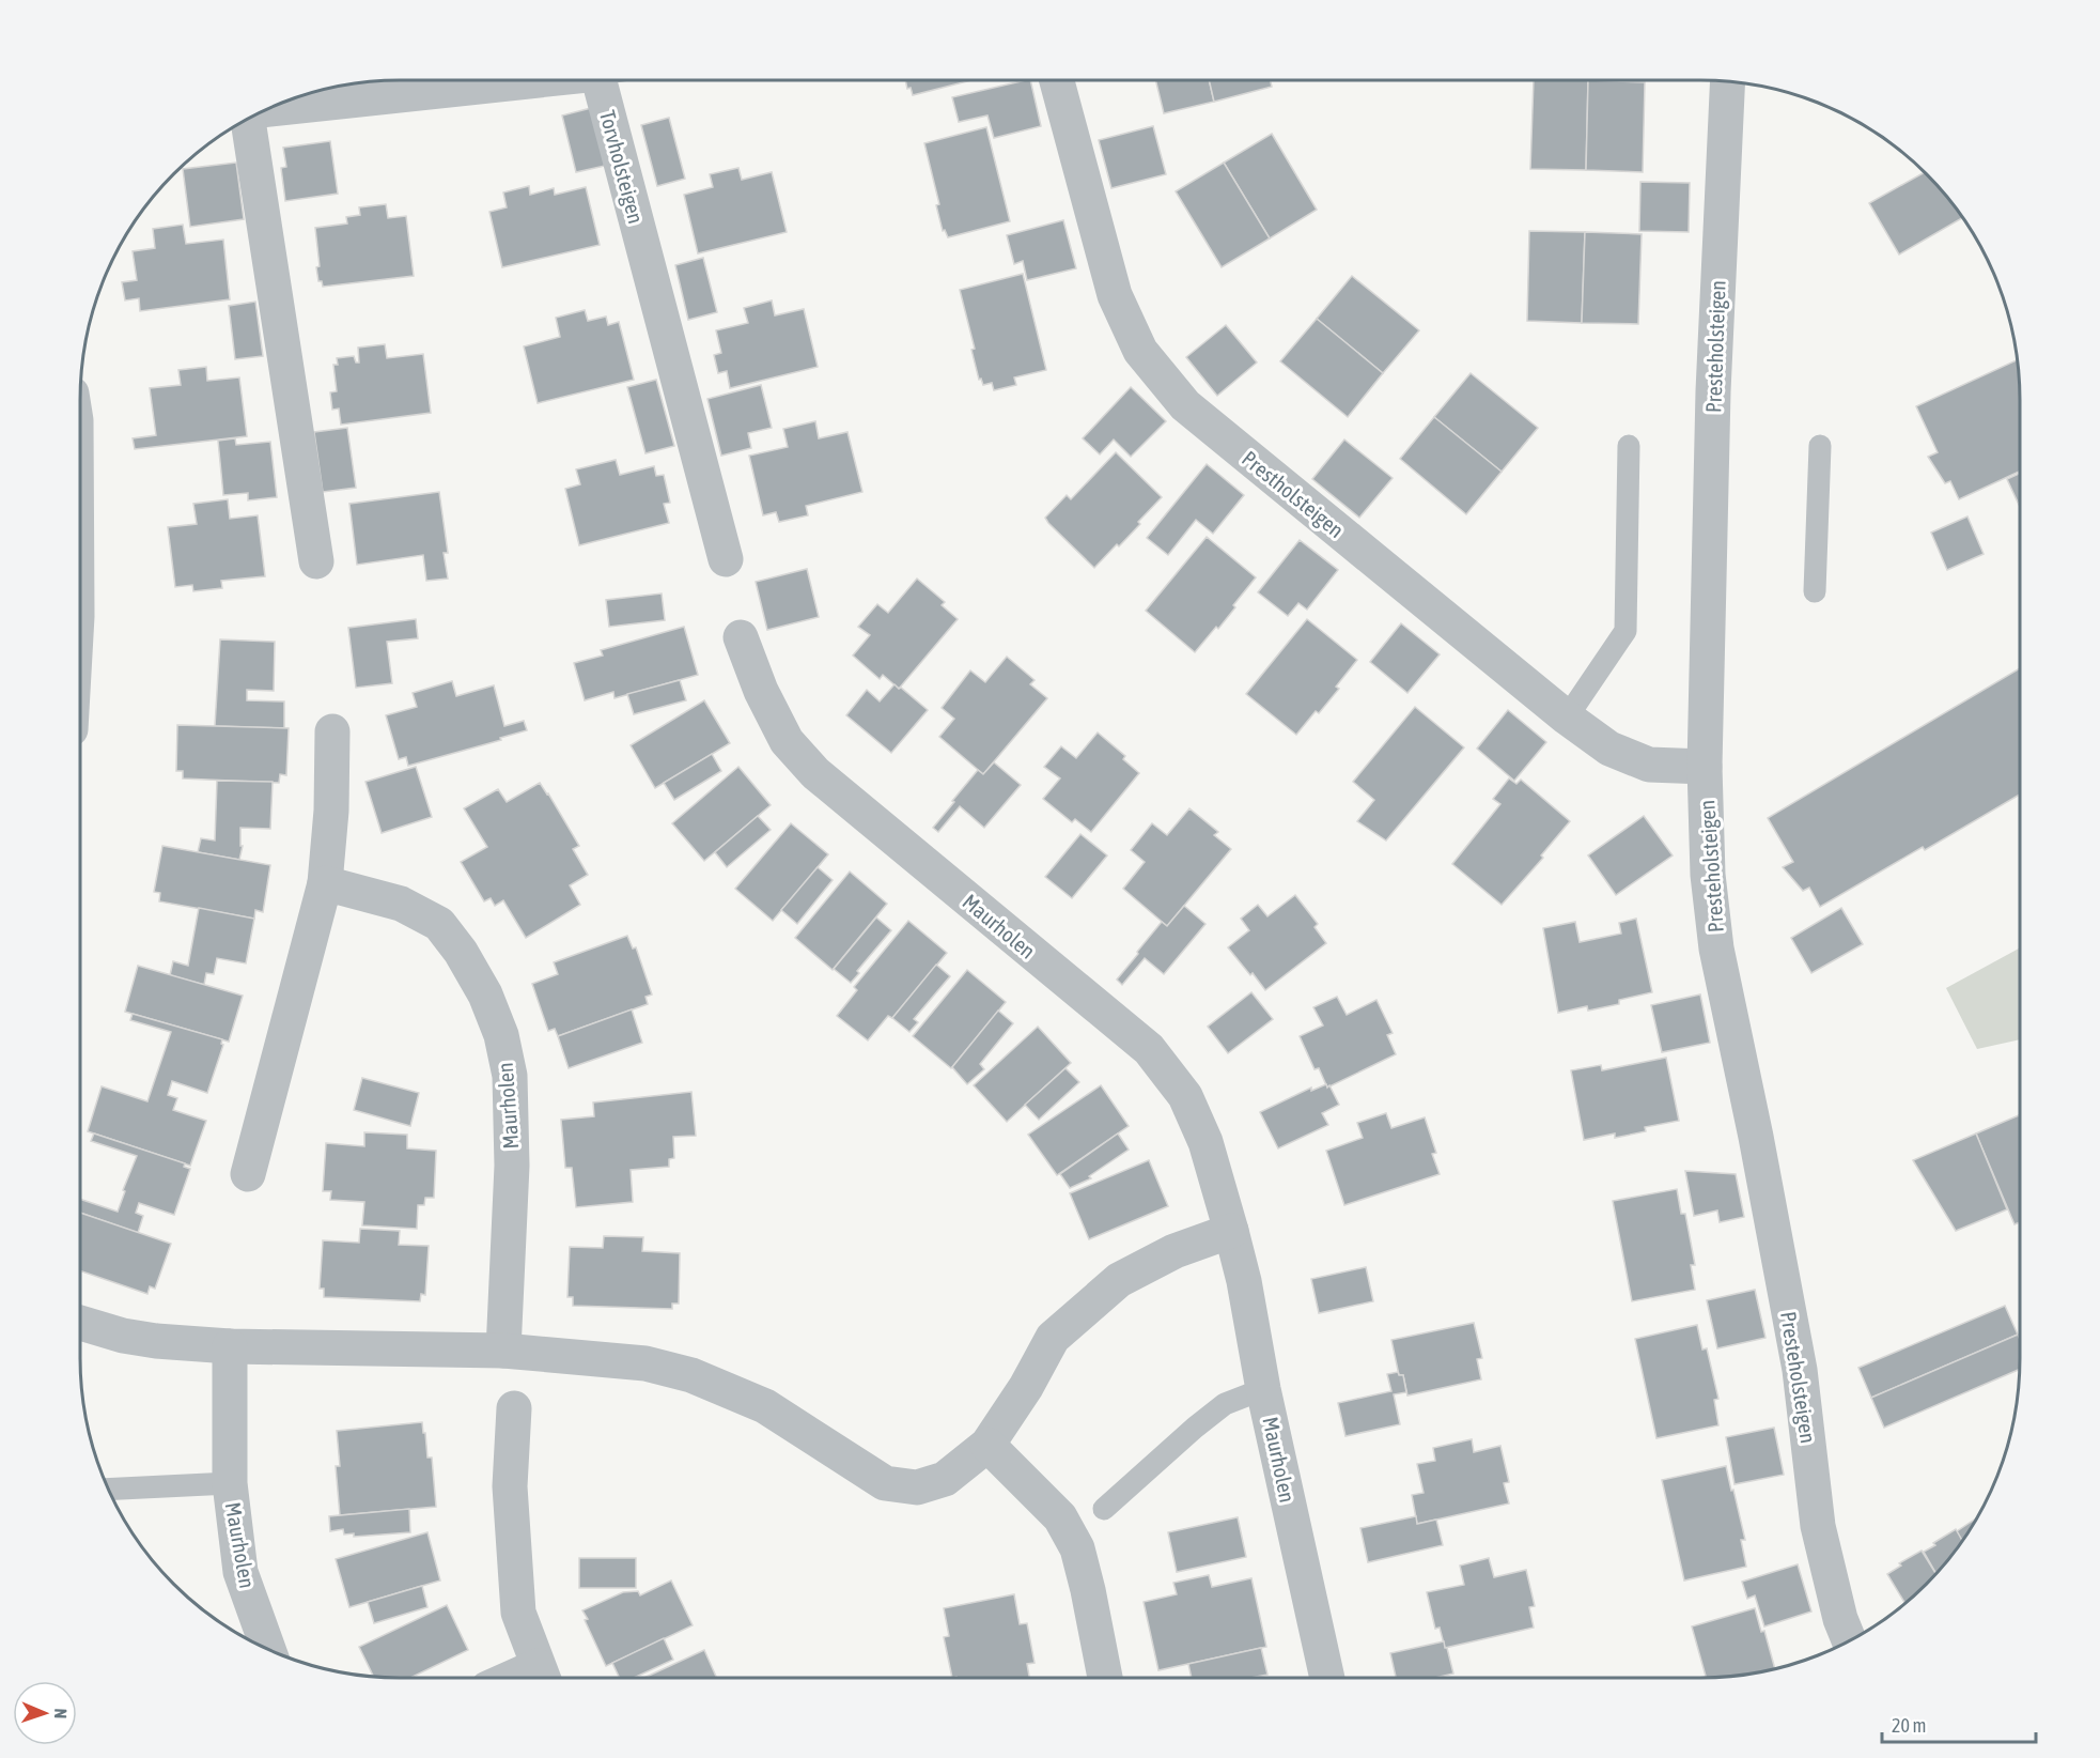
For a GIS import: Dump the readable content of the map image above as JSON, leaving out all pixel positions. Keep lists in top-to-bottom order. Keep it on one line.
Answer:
{"streets":{"street":["Torvholsteigen","Presteholsteigen","Prestholsteigen","Maurholen"]},"crossings":[["Presteholsteigen","Prestholsteigen"]],"scale_bar":"20 m","north":"right"}
